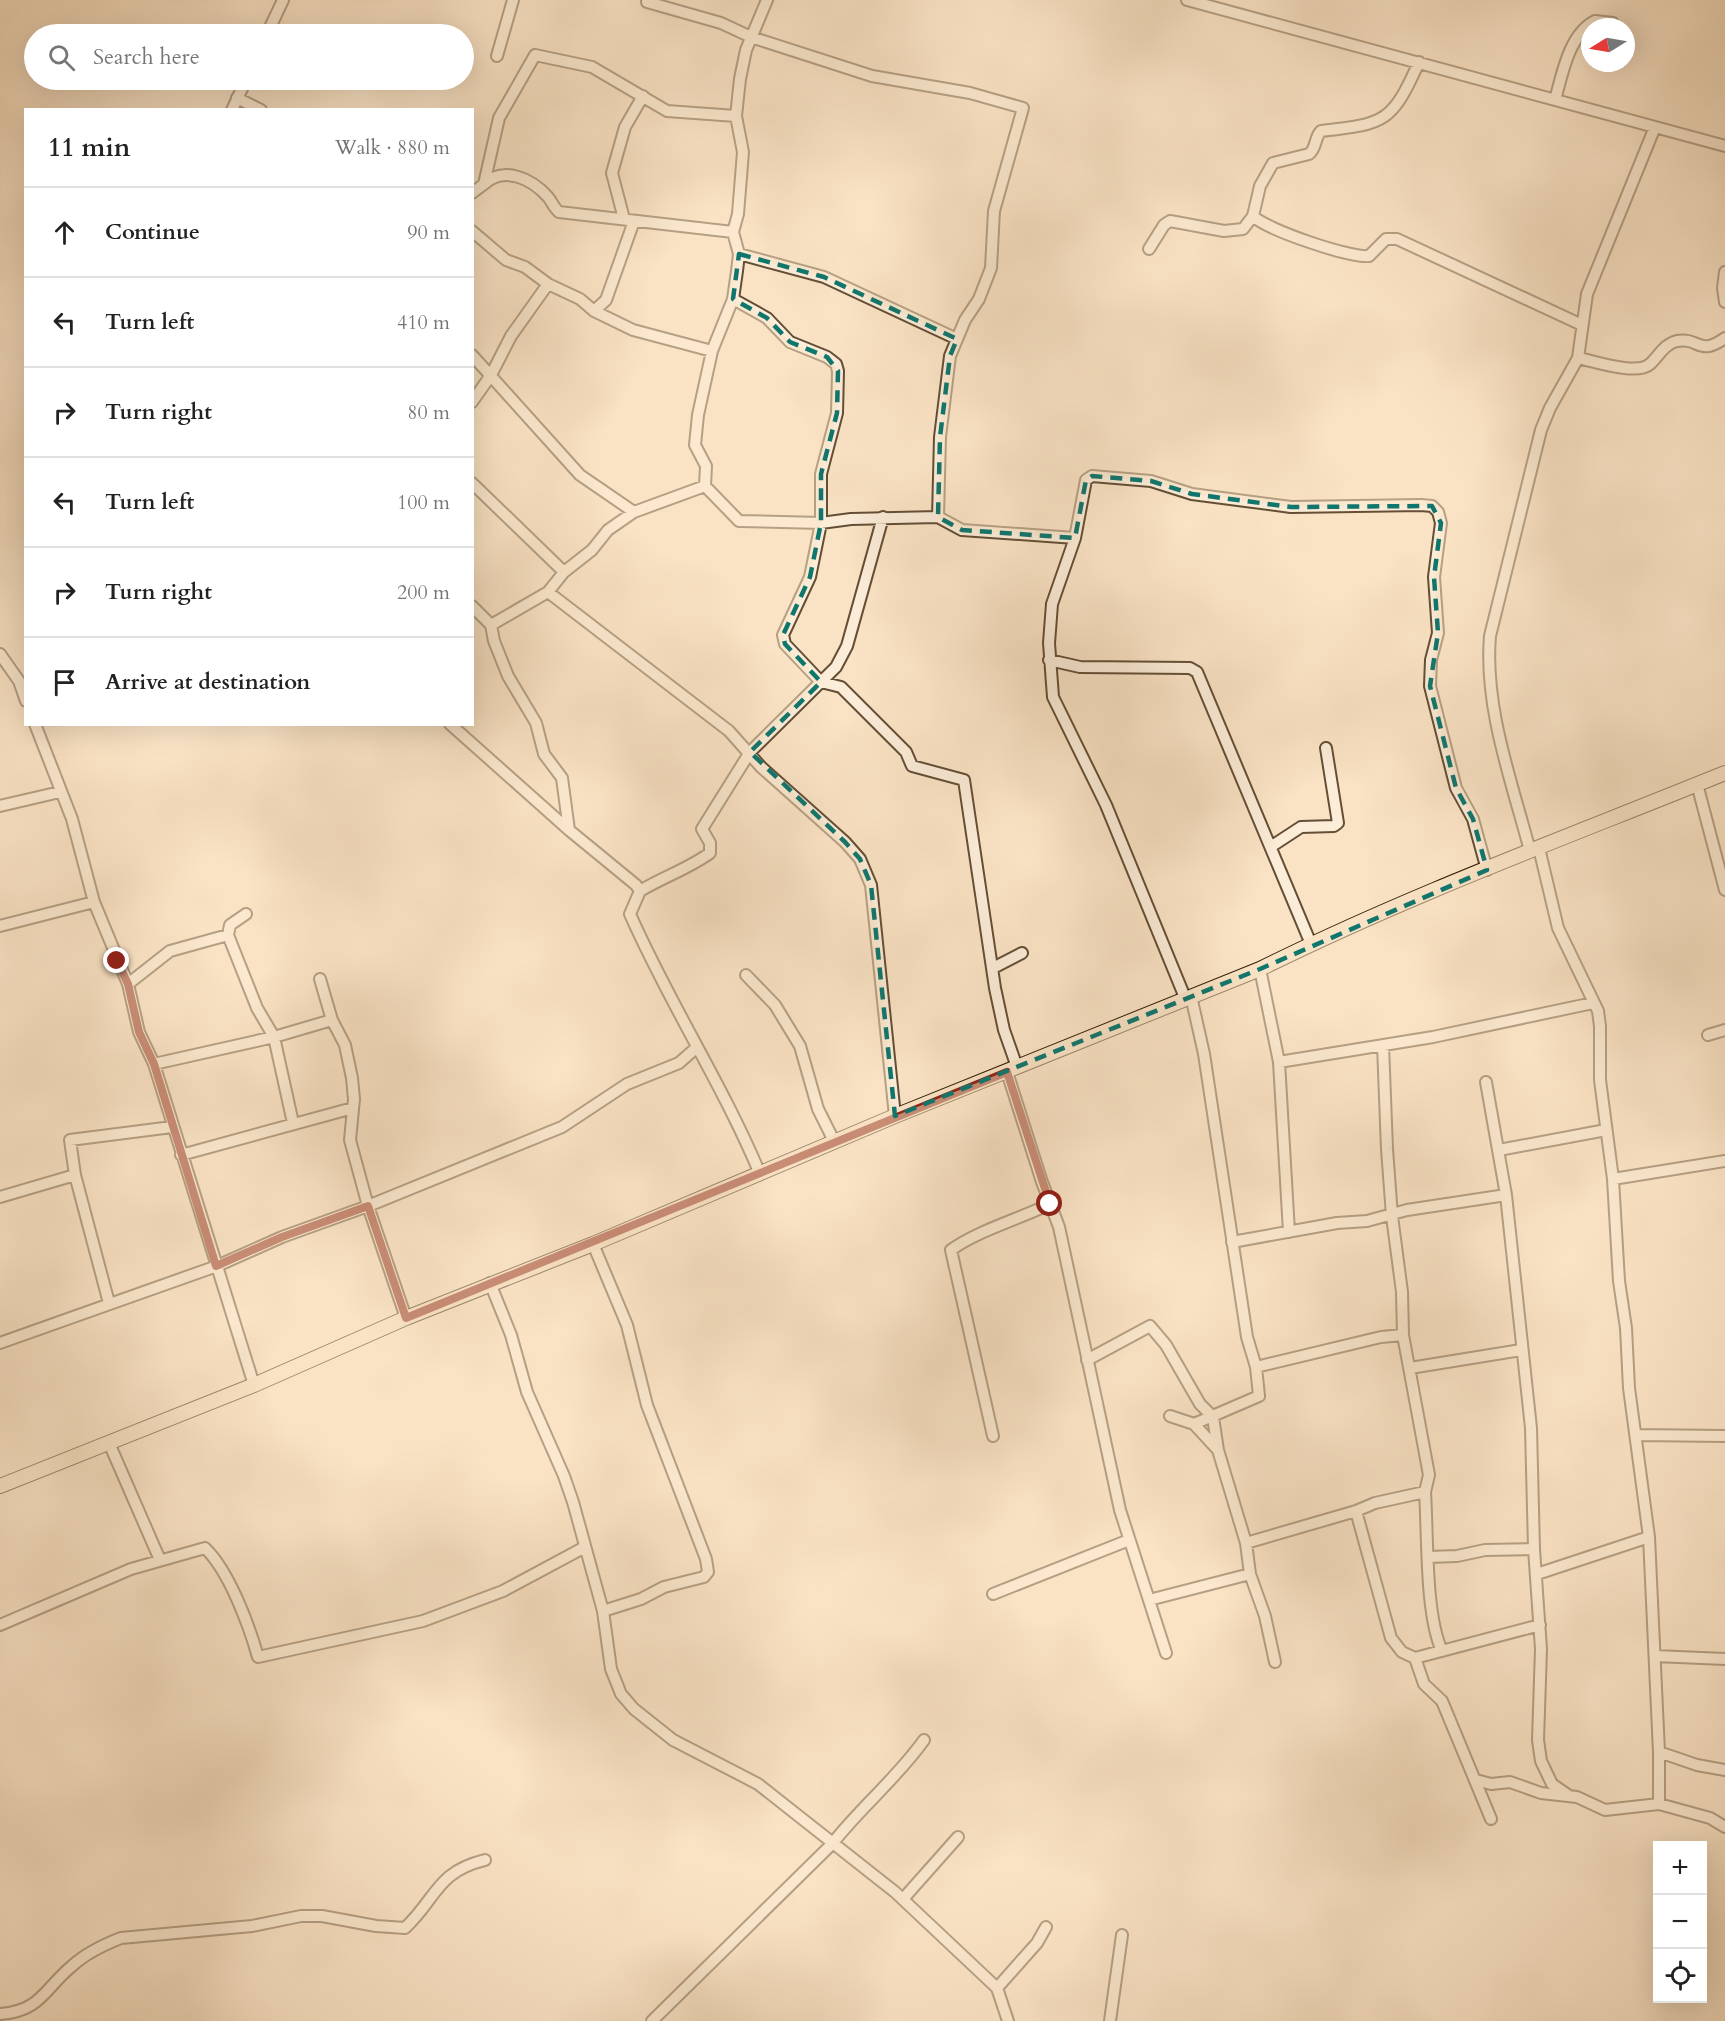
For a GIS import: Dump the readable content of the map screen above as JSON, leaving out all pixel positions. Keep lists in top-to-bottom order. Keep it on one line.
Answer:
{"north":"left","page":{"search":"Search here","heading":["11 min","Walk · 880 m"],"list":[["Continue","90 m"],["Turn left","410 m"],["Turn right","80 m"],["Turn left","100 m"],["Turn right","200 m"],"Arrive at destination"],"map_buttons":["+","−"]}}
